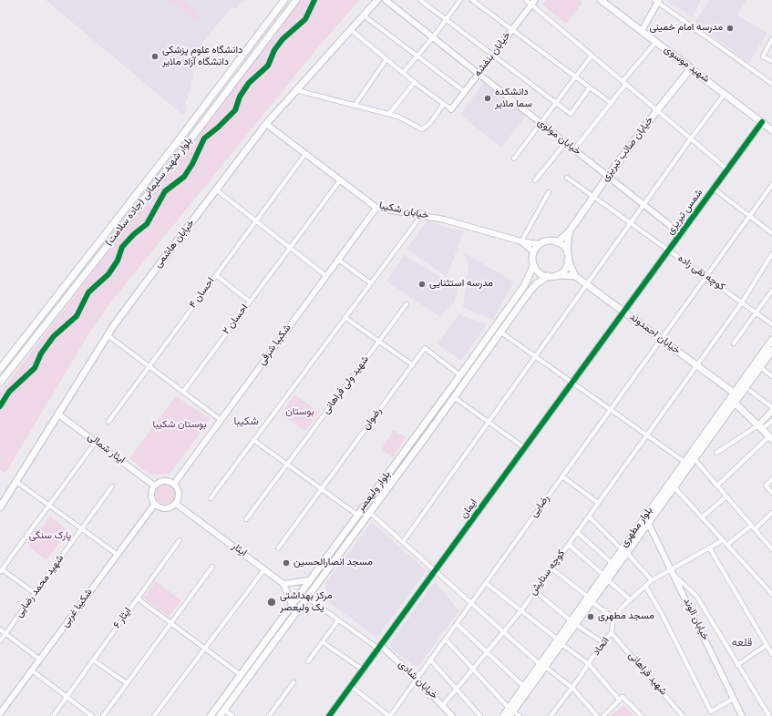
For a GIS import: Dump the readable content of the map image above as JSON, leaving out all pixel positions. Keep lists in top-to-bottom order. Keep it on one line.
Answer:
{"streets":{"main road":["شهید موسوی","خیابان صائب تبریزی","بلوار شهید سلیمانی (جاده سلامت)","خیابان هاشمی","خیابان احمدوند","بلوار ولیعصر","بلوار مطهری"],"street":["خیابان بنفشه","خیابان مولوی","خیابان شکیبا","شمس تبریزی","کوچه نقی زاده","احسان ۴","احسان ۲","شکیبا شرقی","شهید ولی فراهانی","رضوان","ایثار شمالی","رضایی","ایمان","ایثار","کوچه ستایش","شهید محمد رضایی","شکیبا غربی","ایثار ۶","خیابان الوند","اتحاد","شهید فراهانی","خیابان شادی"]},"crossings":[["خیابان بنفشه","خیابان مولوی"],["شهید موسوی","خیابان صائب تبریزی"],["شهید موسوی","شمس تبریزی"],["خیابان مولوی","خیابان صائب تبریزی"],["خیابان مولوی","شمس تبریزی"],["خیابان صائب تبریزی","کوچه نقی زاده"],["خیابان شکیبا","خیابان هاشمی"],["خیابان شکیبا","احسان ۴"],["خیابان شکیبا","احسان ۲"],["خیابان شکیبا","شکیبا شرقی"],["خیابان شکیبا","بلوار ولیعصر"],["شمس تبریزی","کوچه نقی زاده"],["شمس تبریزی","خیابان احمدوند"],["شمس تبریزی","ایمان"],["خیابان هاشمی","ایثار شمالی"],["کوچه نقی زاده","رضایی"],["کوچه نقی زاده","کوچه ستایش"],["خیابان احمدوند","رضایی"],["خیابان احمدوند","ایمان"],["خیابان احمدوند","بلوار مطهری"],["خیابان احمدوند","کوچه ستایش"],["شکیبا شرقی","ایثار شمالی"],["شکیبا شرقی","ایثار"],["شکیبا شرقی","شکیبا غربی"],["رضوان","بلوار ولیعصر"],["ایثار شمالی","ایثار"],["ایثار شمالی","شکیبا غربی"],["رضایی","خیابان شادی"],["ایمان","خیابان شادی"],["بلوار مطهری","خیابان الوند"],["ایثار","شکیبا غربی"],["کوچه ستایش","خیابان شادی"],["اتحاد","شهید فراهانی"]],"districts":["شکیبا","قلعه"],"parks":["بوستان","بوستان شکیبا","پارک سنگی"],"places":["مدرسه امام خمینی","دانشگاه علوم پزشکی دانشگاه آزاد ملایر","دانشکده سما ملایر","مدرسه استثنایی","مسجد انصارالحسین","مرکز بهداشتی یک ولیعصر","مسجد مطهری"]}
